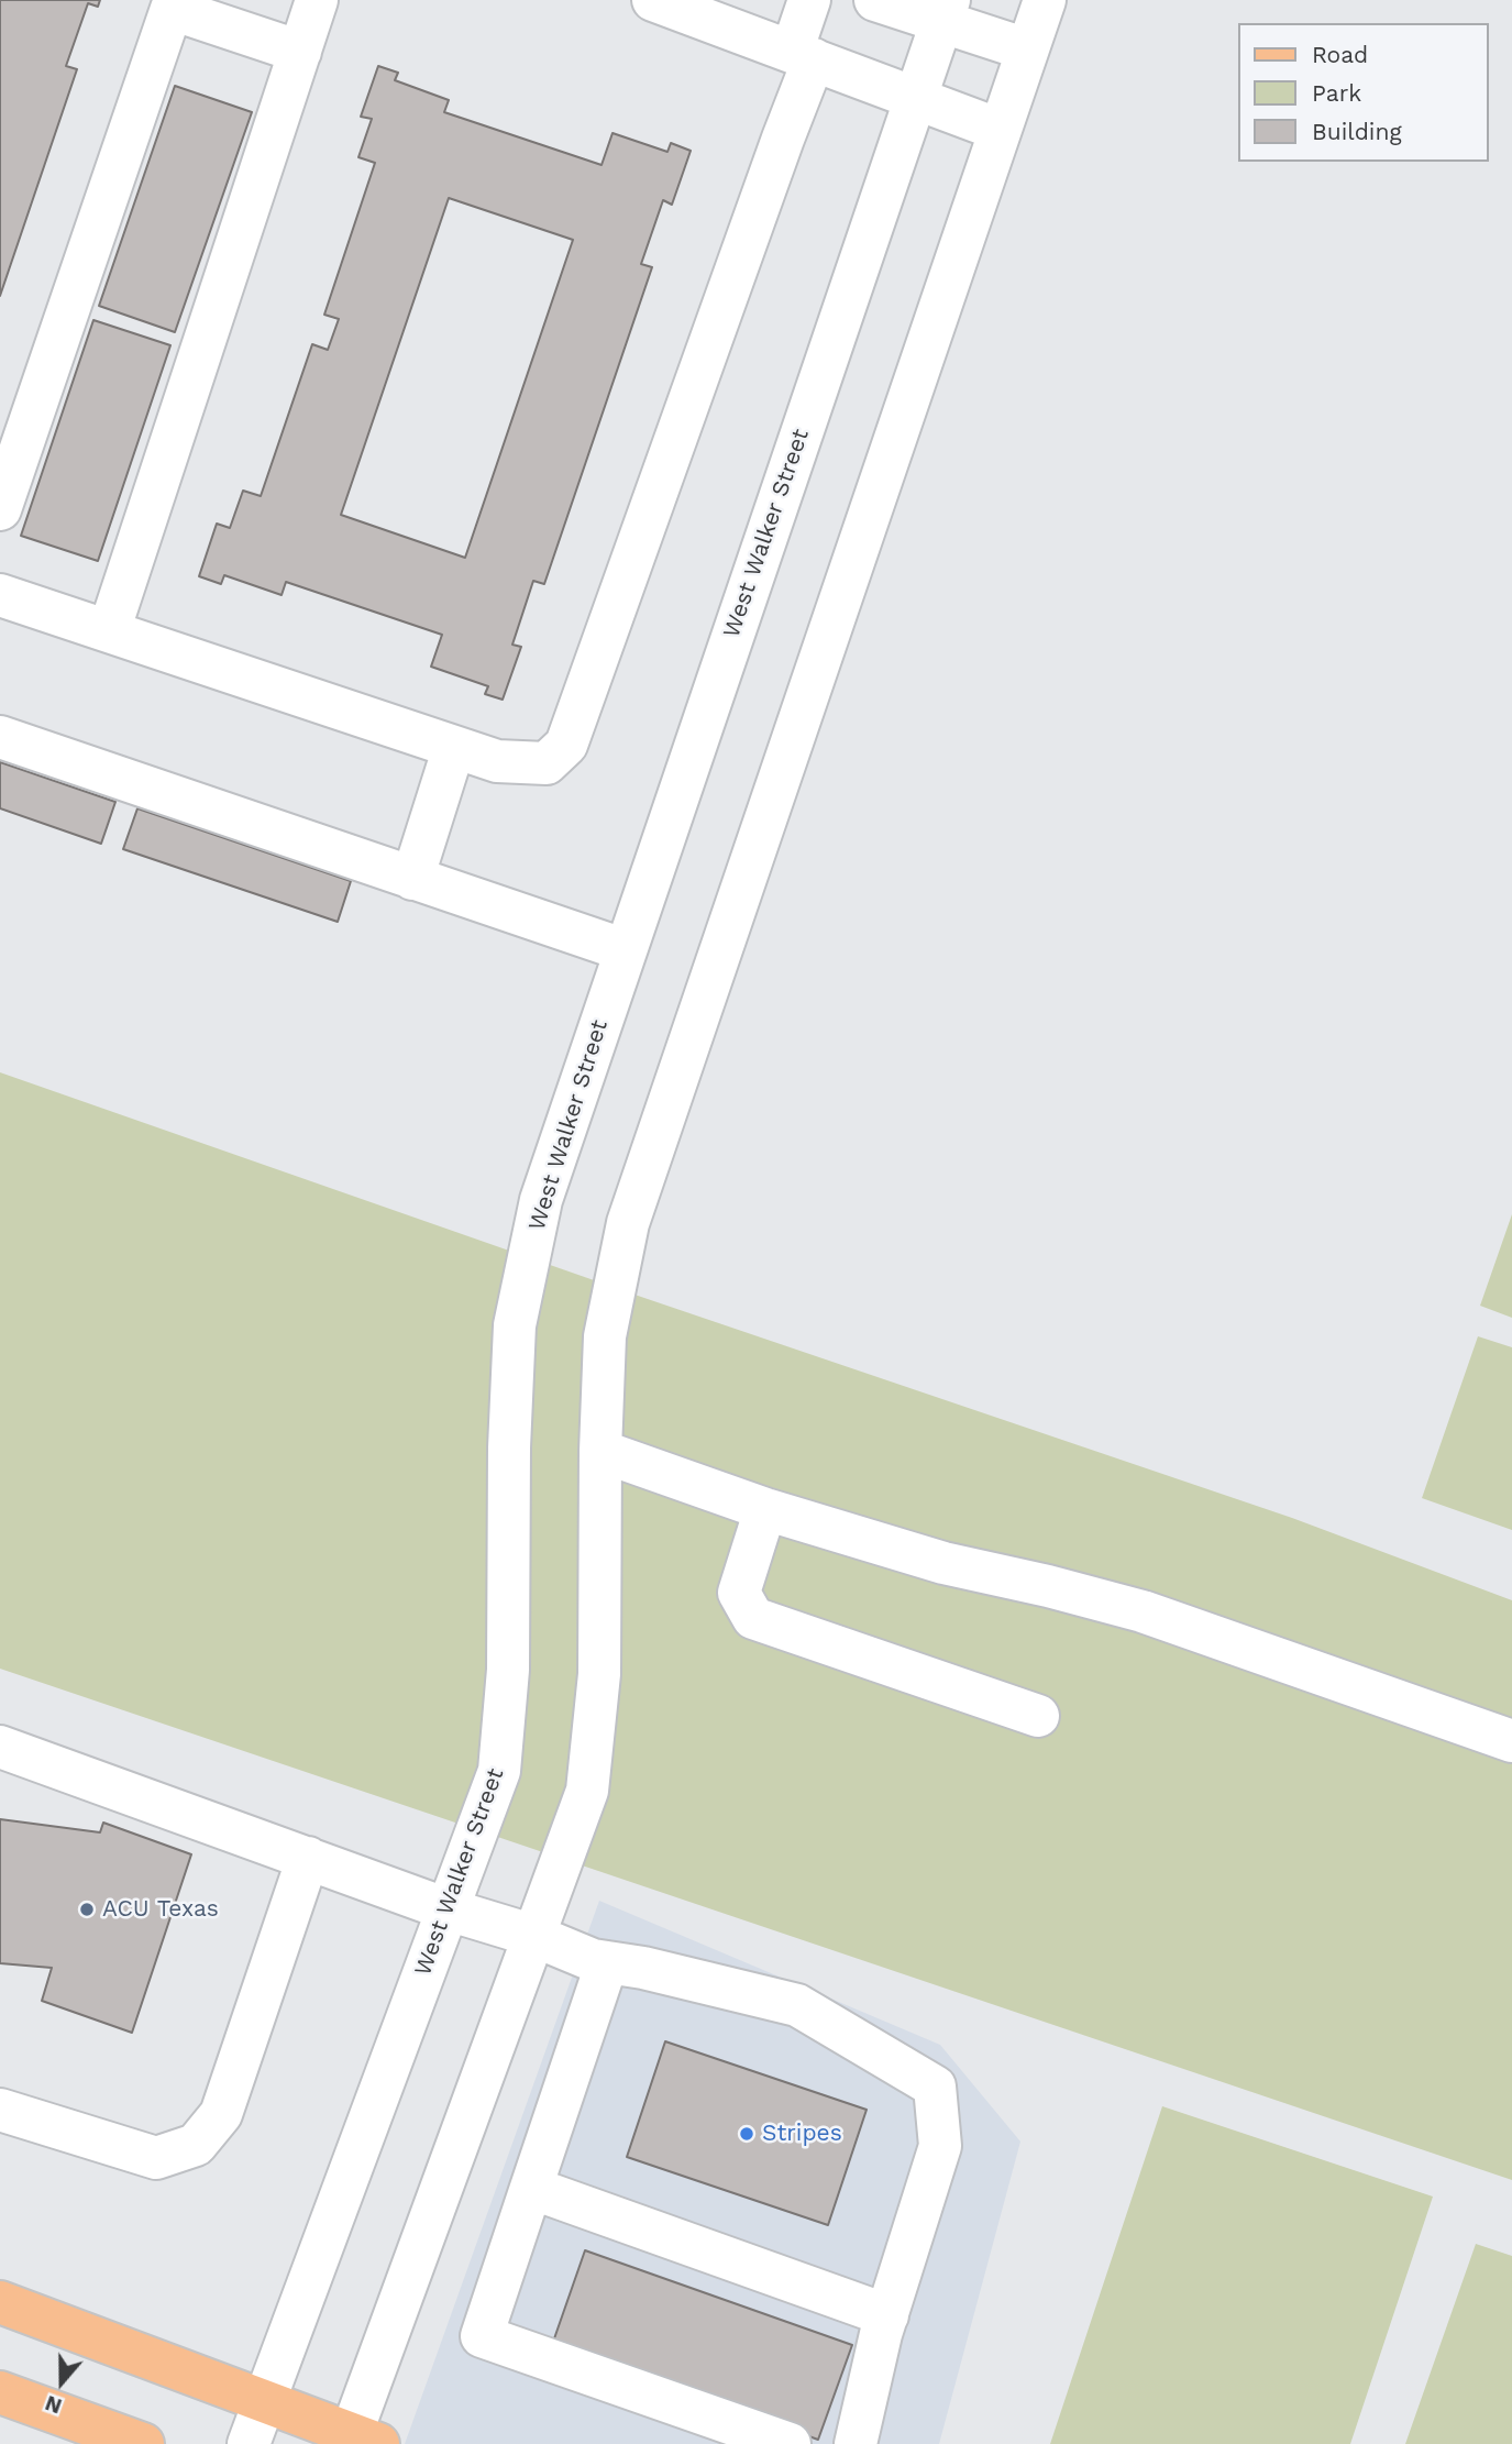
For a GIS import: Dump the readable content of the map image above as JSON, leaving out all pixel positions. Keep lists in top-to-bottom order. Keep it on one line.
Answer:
{"streets":{"street":["West Walker Street"]},"places":["ACU Texas","Stripes"],"legend":["Road","Park","Building"],"north":"bottom"}
